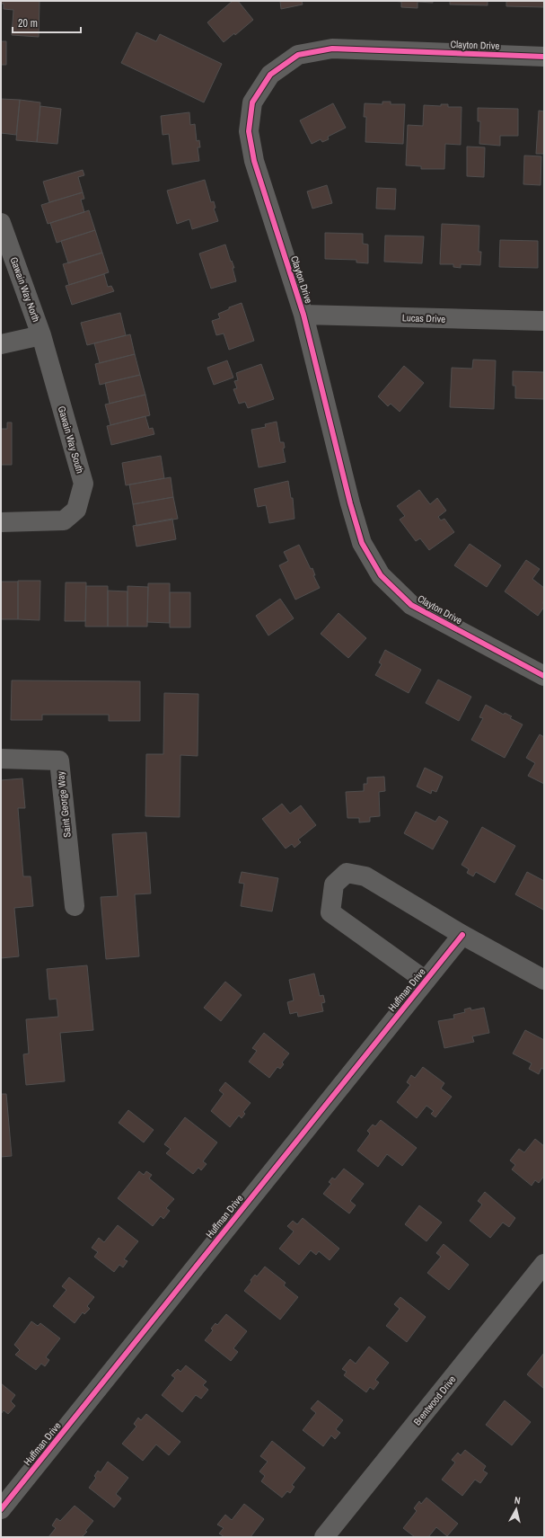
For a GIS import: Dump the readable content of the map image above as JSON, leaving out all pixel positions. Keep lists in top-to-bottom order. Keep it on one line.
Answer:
{"streets":{"street":["Clayton Drive","Gawain Way North","Lucas Drive","Gawain Way South","Saint George Way","Huffman Drive","Brentwood Drive"]},"crossings":[["Clayton Drive","Lucas Drive"],["Gawain Way North","Gawain Way South"]],"scale_bar":"20 m","north":"top"}
